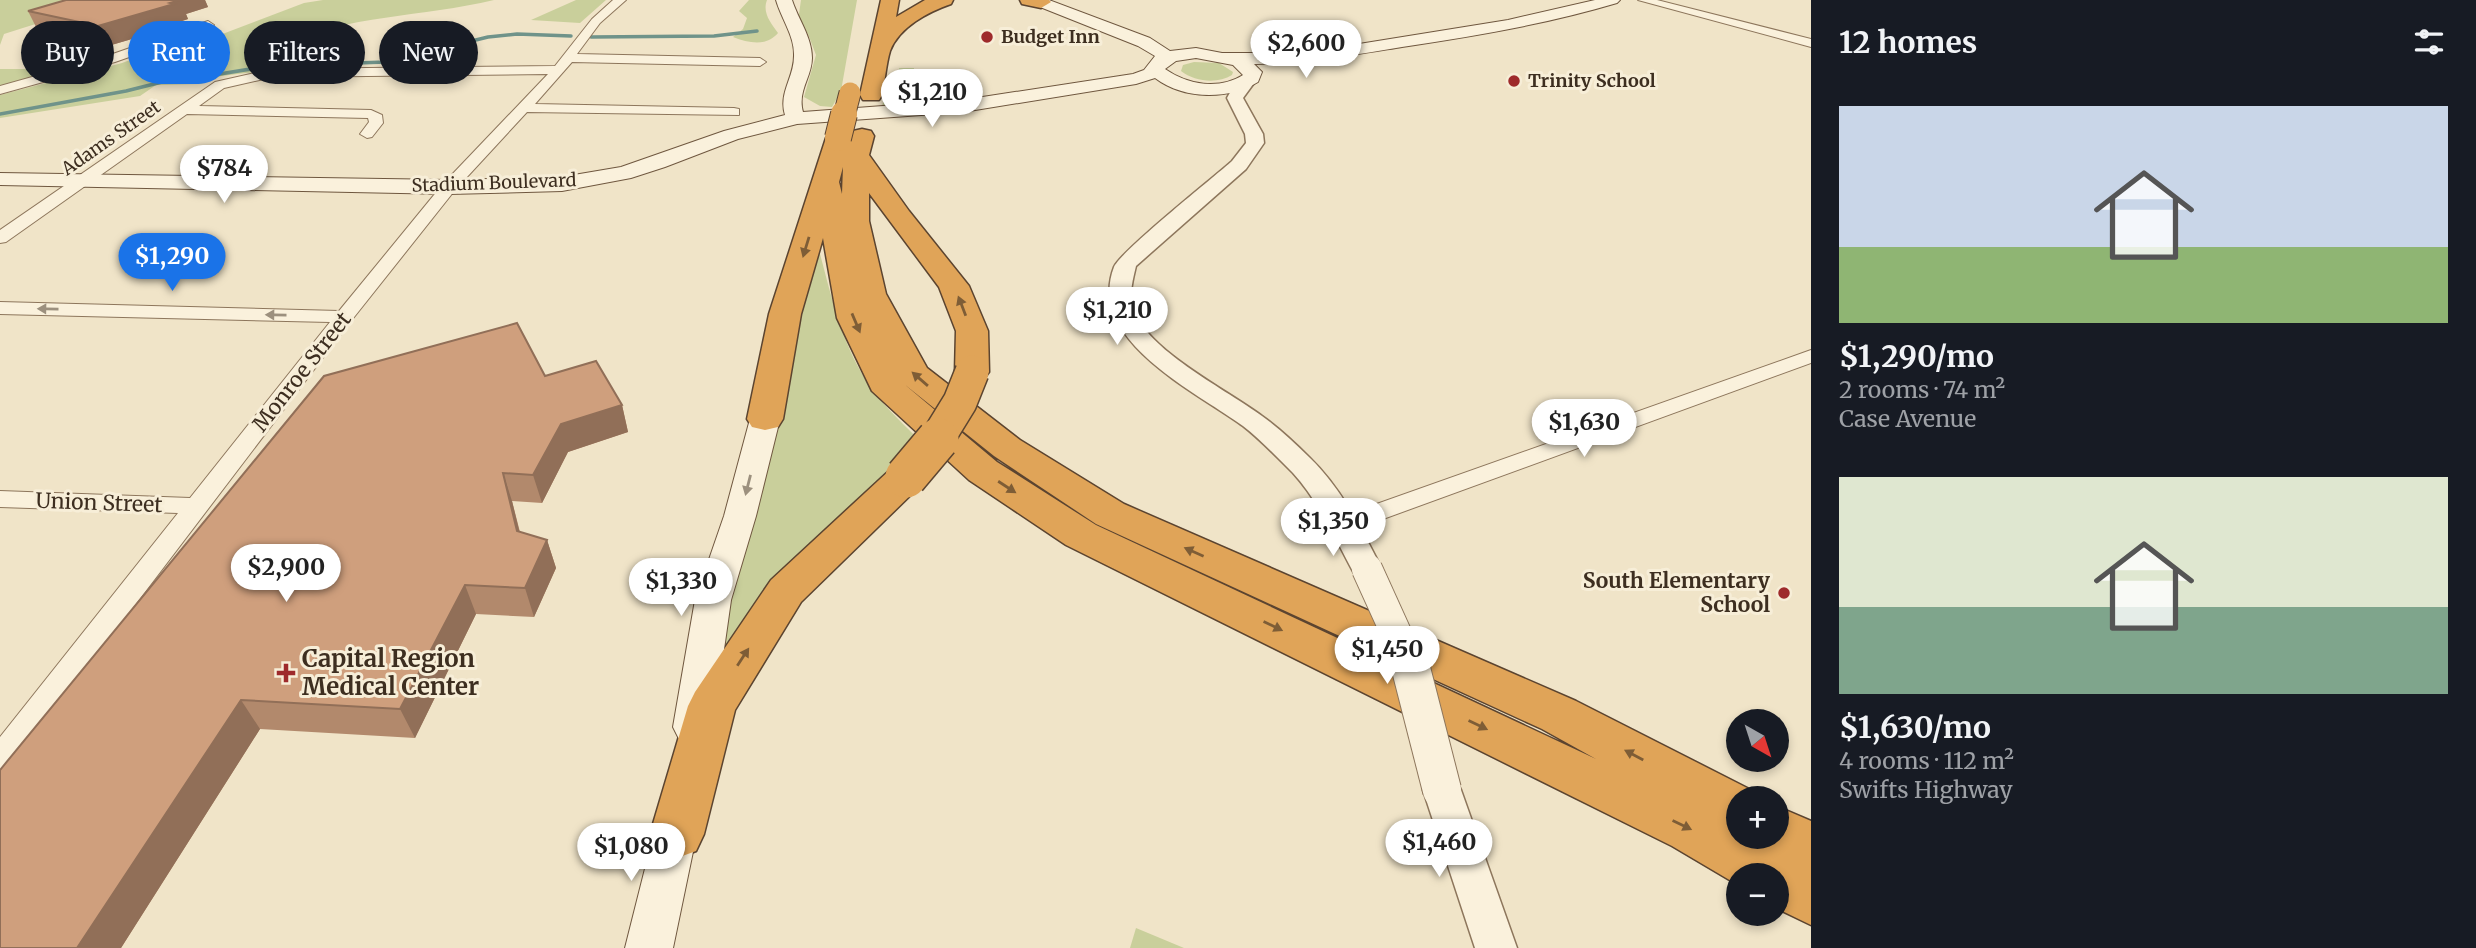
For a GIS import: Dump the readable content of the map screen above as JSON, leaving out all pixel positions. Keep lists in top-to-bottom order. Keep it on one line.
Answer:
{"streets":{"main road":["Stadium Boulevard"],"street":["Adams Street","Monroe Street","Union Street"]},"crossings":[["Adams Street","Stadium Boulevard"],["Adams Street","Monroe Street"],["Stadium Boulevard","Monroe Street"],["Monroe Street","Union Street"]],"places":{"other":["Budget Inn","Trinity School","South Elementary School"],"health":["Capital Region Medical Center"]},"north":"bottom right","page":{"heading":"12 homes","price":["$2,600","$1,210","$784","$1,290","$1,210","$1,630","$1,350","$2,900","$1,330","$1,450","$1,460","$1,080"],"chip":["Buy","Rent","Filters","New"],"list":[{"name":"$1,290/mo","note":"2 rooms · 74 m² · Case Avenue"},{"name":"$1,630/mo","note":"4 rooms · 112 m² · Swifts Highway"}],"map_buttons":["+","−"]}}
